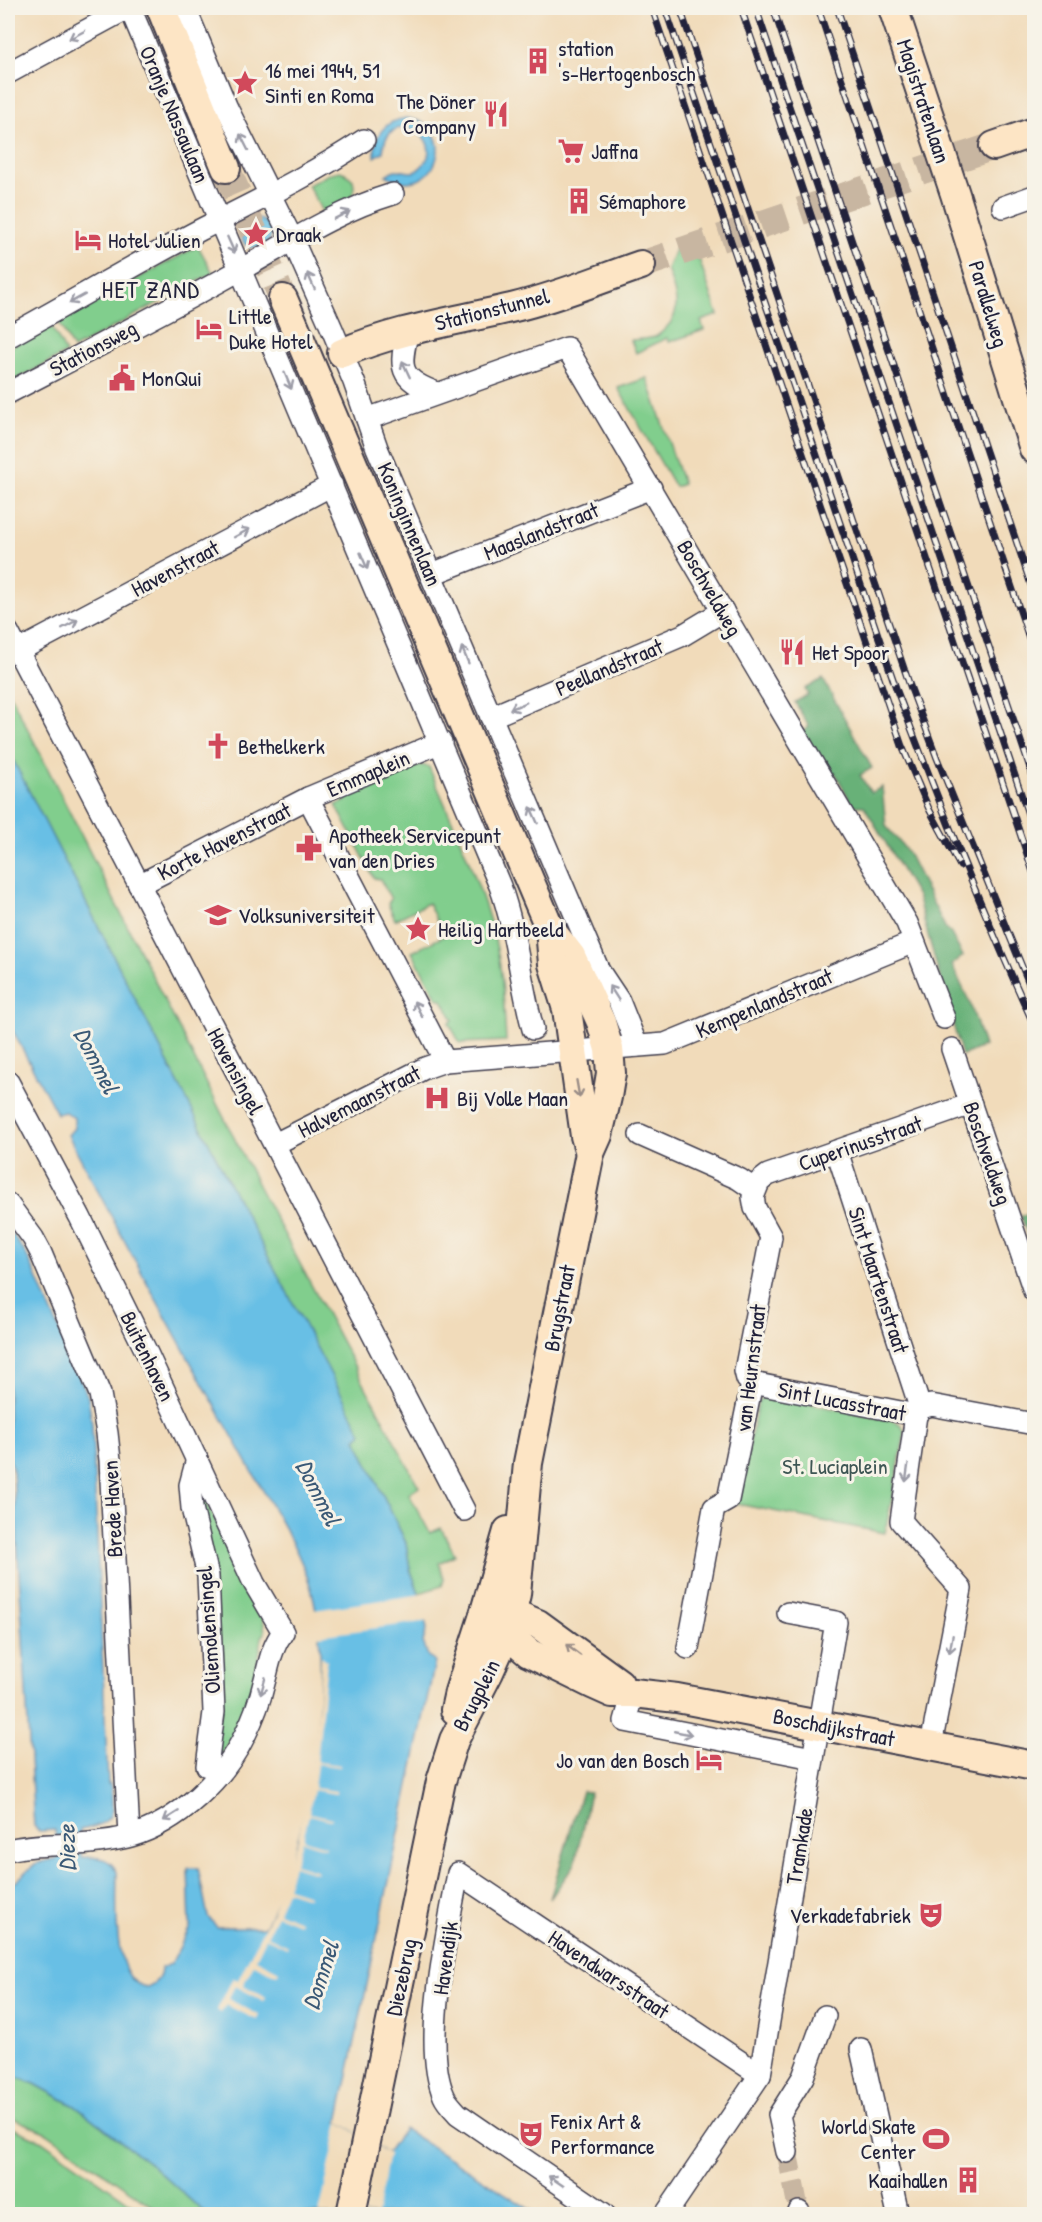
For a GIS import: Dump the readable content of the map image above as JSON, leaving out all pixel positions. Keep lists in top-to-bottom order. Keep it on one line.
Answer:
{"streets":{"street":["Magistratenlaan","Oranje Nassaulaan","Parallelweg","Stationstunnel","Stationsweg","Koninginnenlaan","Maaslandstraat","Havenstraat","Boschveldweg","Peellandstraat","Emmaplein","Korte Havenstraat","Kempenlandstraat","Havensingel","Halvemaanstraat","Cuperinusstraat","Sint Maartenstraat","Brugstraat","Buitenhaven","van Heurnstraat","Sint Lucasstraat","Brede Haven","Oliemolensingel","Brugplein","Boschdijkstraat","Tramkade","Havendijk","Havendwarsstraat","Diezebrug"]},"crossings":[["Magistratenlaan","Parallelweg"],["Oranje Nassaulaan","Stationsweg"],["Stationstunnel","Koninginnenlaan"],["Stationsweg","Koninginnenlaan"],["Koninginnenlaan","Maaslandstraat"],["Koninginnenlaan","Boschveldweg"],["Koninginnenlaan","Peellandstraat"],["Koninginnenlaan","Emmaplein"],["Maaslandstraat","Boschveldweg"],["Havenstraat","Havensingel"],["Boschveldweg","Peellandstraat"],["Boschveldweg","Kempenlandstraat"],["Boschveldweg","Cuperinusstraat"],["Emmaplein","Korte Havenstraat"],["Emmaplein","Halvemaanstraat"],["Korte Havenstraat","Havensingel"],["Havensingel","Halvemaanstraat"],["Cuperinusstraat","Sint Maartenstraat"],["Cuperinusstraat","van Heurnstraat"],["Sint Maartenstraat","Sint Lucasstraat"],["Brugstraat","Brugplein"],["Brugstraat","Boschdijkstraat"],["Buitenhaven","Brede Haven"],["Buitenhaven","Oliemolensingel"],["van Heurnstraat","Sint Lucasstraat"],["Brugplein","Boschdijkstraat"],["Brugplein","Diezebrug"],["Boschdijkstraat","Tramkade"],["Tramkade","Havendwarsstraat"],["Havendijk","Havendwarsstraat"]],"one_way":["Havenstraat","Peellandstraat","Buitenhaven","Havendijk"],"districts":["HET ZAND"],"water":["Dommel","Dieze"],"parks":["St. Luciaplein"],"places":{"building":["station 's-Hertogenbosch","Sémaphore","Kaaihallen"],"place":["16 mei 1944, 51 Sinti en Roma","Draak","Heilig Hartbeeld"],"restaurant":["The Döner Company","Het Spoor"],"supermarket":["Jaffna"],"hotel":["Hotel Julien","Little Duke Hotel","Jo van den Bosch"],"public building":["MonQui"],"church":["Bethelkerk"],"pharmacy":["Apotheek Servicepunt van den Dries"],"school or university":["Volksuniversiteit"],"hospital":["Bij Volle Maan"],"theatre":["Verkadefabriek","Fenix Art & Performance"],"sports":["World Skate Center"]}}
